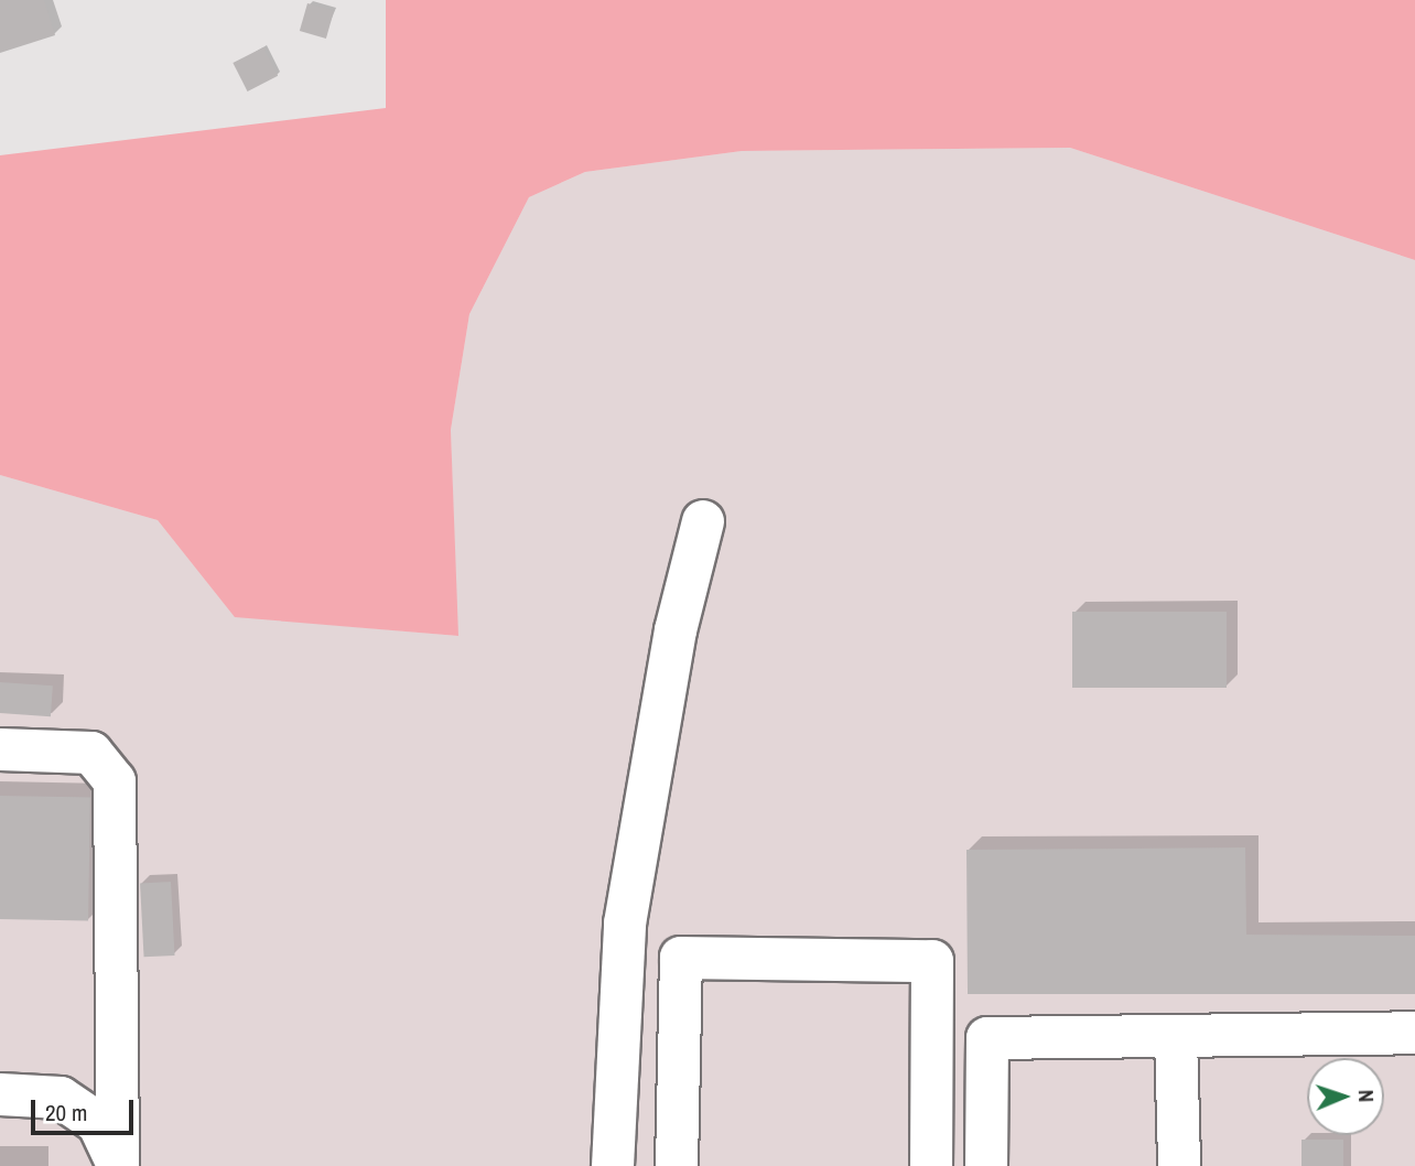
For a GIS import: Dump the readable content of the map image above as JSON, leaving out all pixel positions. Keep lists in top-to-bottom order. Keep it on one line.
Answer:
{"scale_bar":"20 m","north":"right"}
